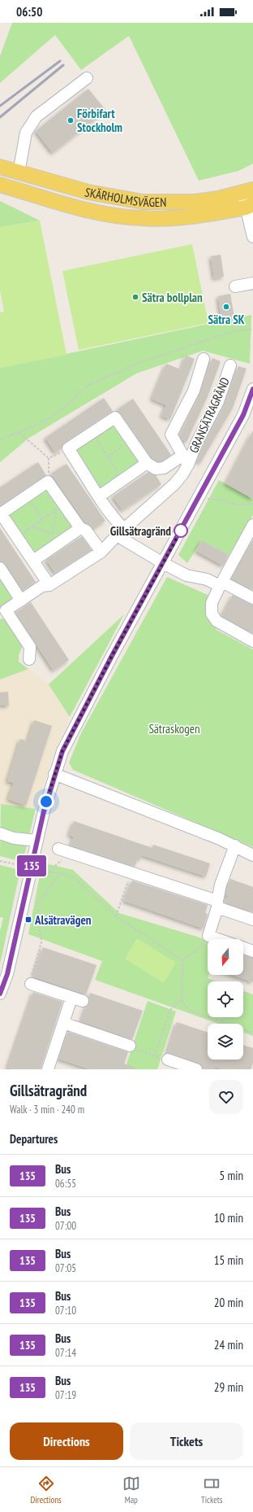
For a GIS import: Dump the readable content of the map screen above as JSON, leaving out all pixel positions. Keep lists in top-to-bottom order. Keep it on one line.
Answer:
{"streets":{"main road":["SKÄRHOLMSVÄGEN"],"street":["GRANSÄTRAGRÄND"]},"parks":["Sätraskogen"],"places":{"other":["Förbifart Stockholm","Sätra bollplan","Sätra SK","Gillsätragränd"],"transit":["Alsätravägen"]},"lines":["bus line 135"],"north":"bottom","page":{"status":"06:50","on_map":"135","heading":[["Gillsätragränd","Walk · 3 min · 240 m"],"Departures"],"list":[{"mark":"135","name":"Bus","note":"06:55","value":"5 min"},{"mark":"135","name":"Bus","note":"07:00","value":"10 min"},{"mark":"135","name":"Bus","note":"07:05","value":"15 min"},{"mark":"135","name":"Bus","note":"07:10","value":"20 min"},{"mark":"135","name":"Bus","note":"07:14","value":"24 min"},{"mark":"135","name":"Bus","note":"07:19","value":"29 min"}],"buttons":["Directions","Tickets"],"tabs":["Directions","Map","Tickets"]}}
